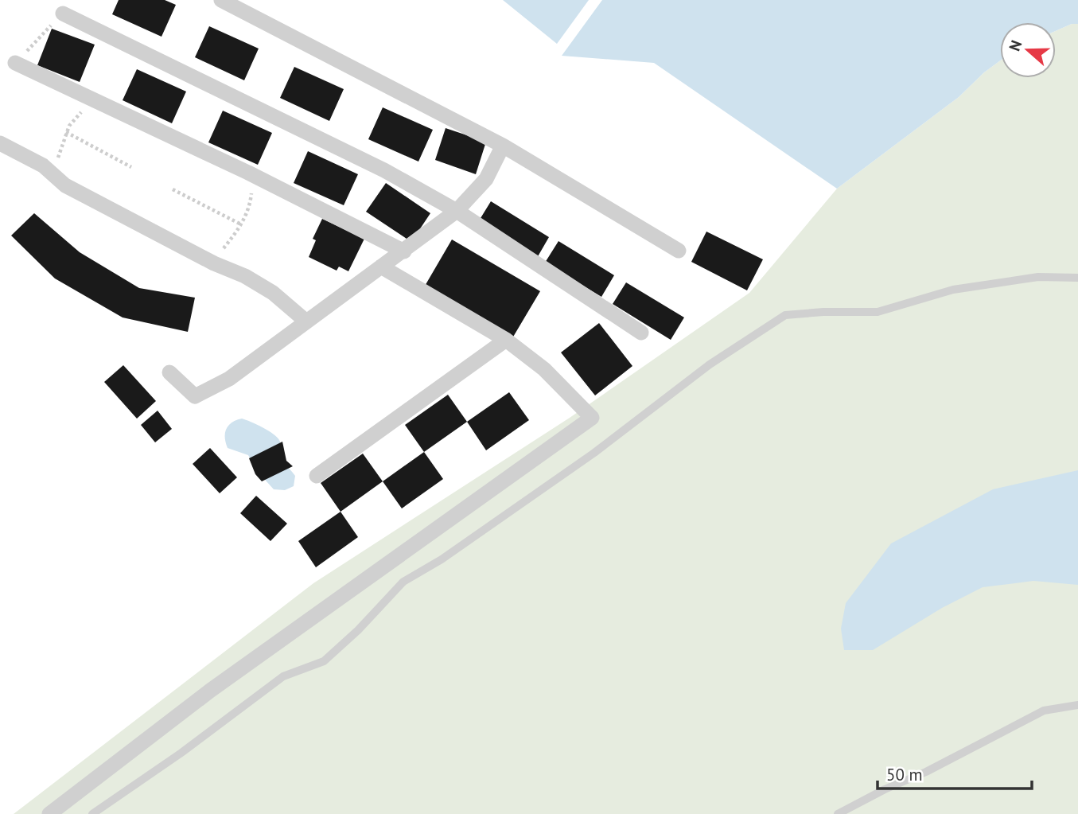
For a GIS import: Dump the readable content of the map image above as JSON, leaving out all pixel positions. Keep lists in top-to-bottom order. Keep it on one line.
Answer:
{"scale_bar":"50 m","north":"left"}
